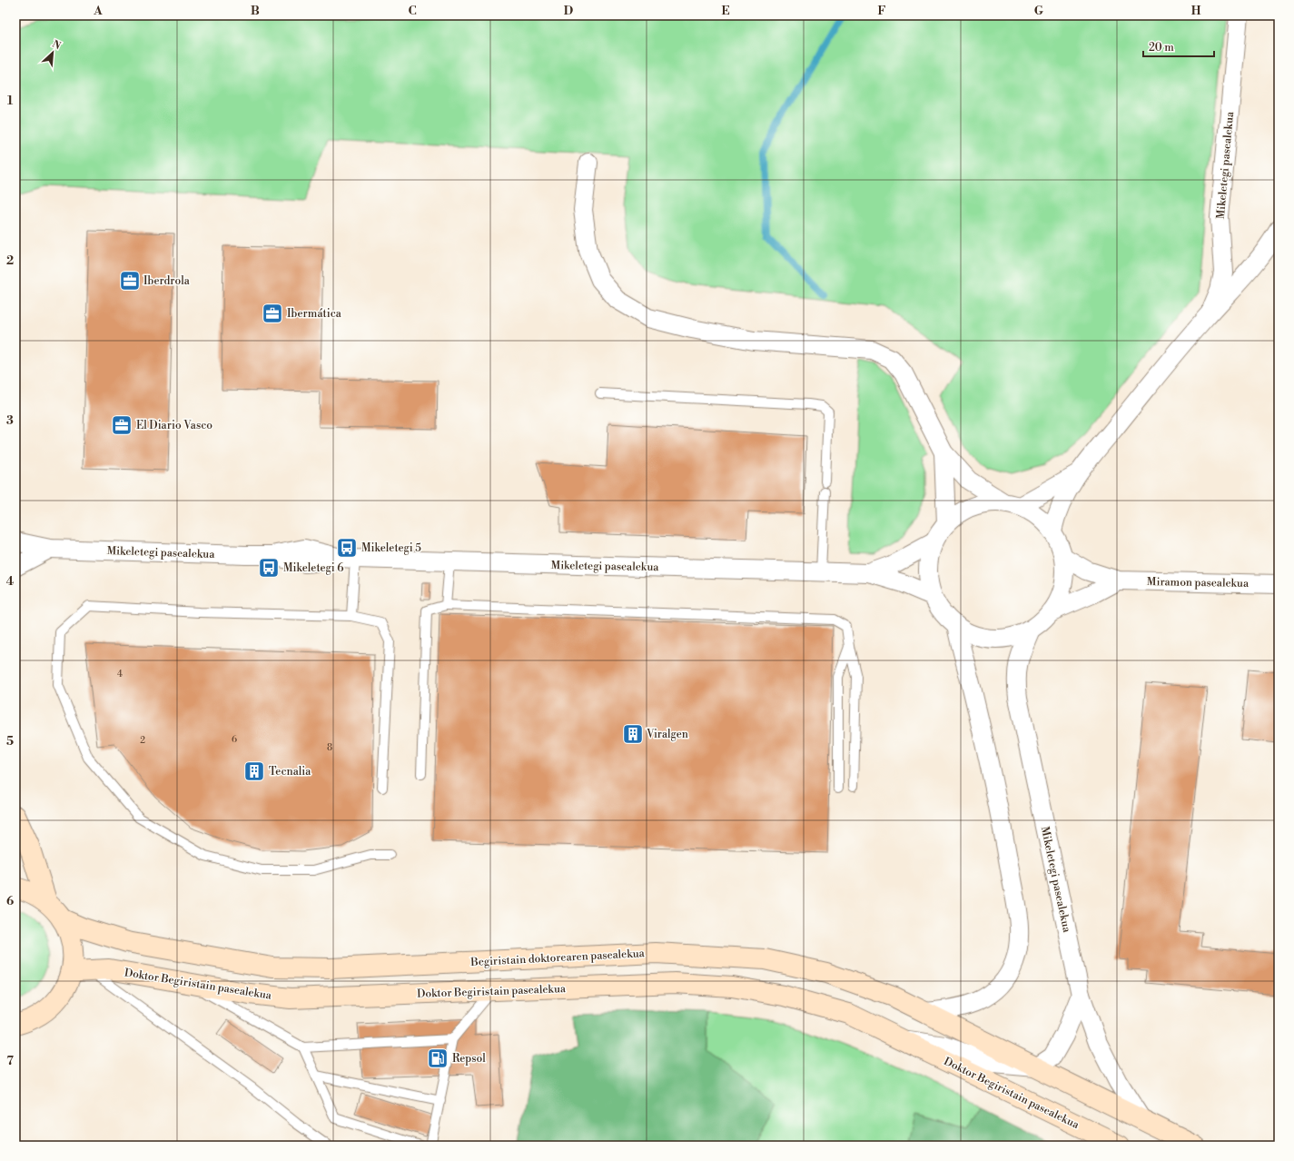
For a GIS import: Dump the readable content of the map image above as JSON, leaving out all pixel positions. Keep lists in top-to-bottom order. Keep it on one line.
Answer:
{"streets":{"main road":["Begiristain doktorearen pasealekua","Doktor Begiristain pasealekua"],"street":["Mikeletegi pasealekua","Miramon pasealekua"]},"crossings":[["Mikeletegi pasealekua","Doktor Begiristain pasealekua"],["Begiristain doktorearen pasealekua","Doktor Begiristain pasealekua"]],"places":{"office":["Iberdrola","Ibermática","El Diario Vasco"],"bus stop":["Mikeletegi 5","Mikeletegi 6"],"building":["Viralgen","Tecnalia"],"fuel station":["Repsol"]},"house_numbers":["4","6","2","8"],"scale_bar":"20 m","north":"top right","grid":{"columns":["A","B","C","D","E","F","G","H"],"rows":["1","2","3","4","5","6","7"]}}
